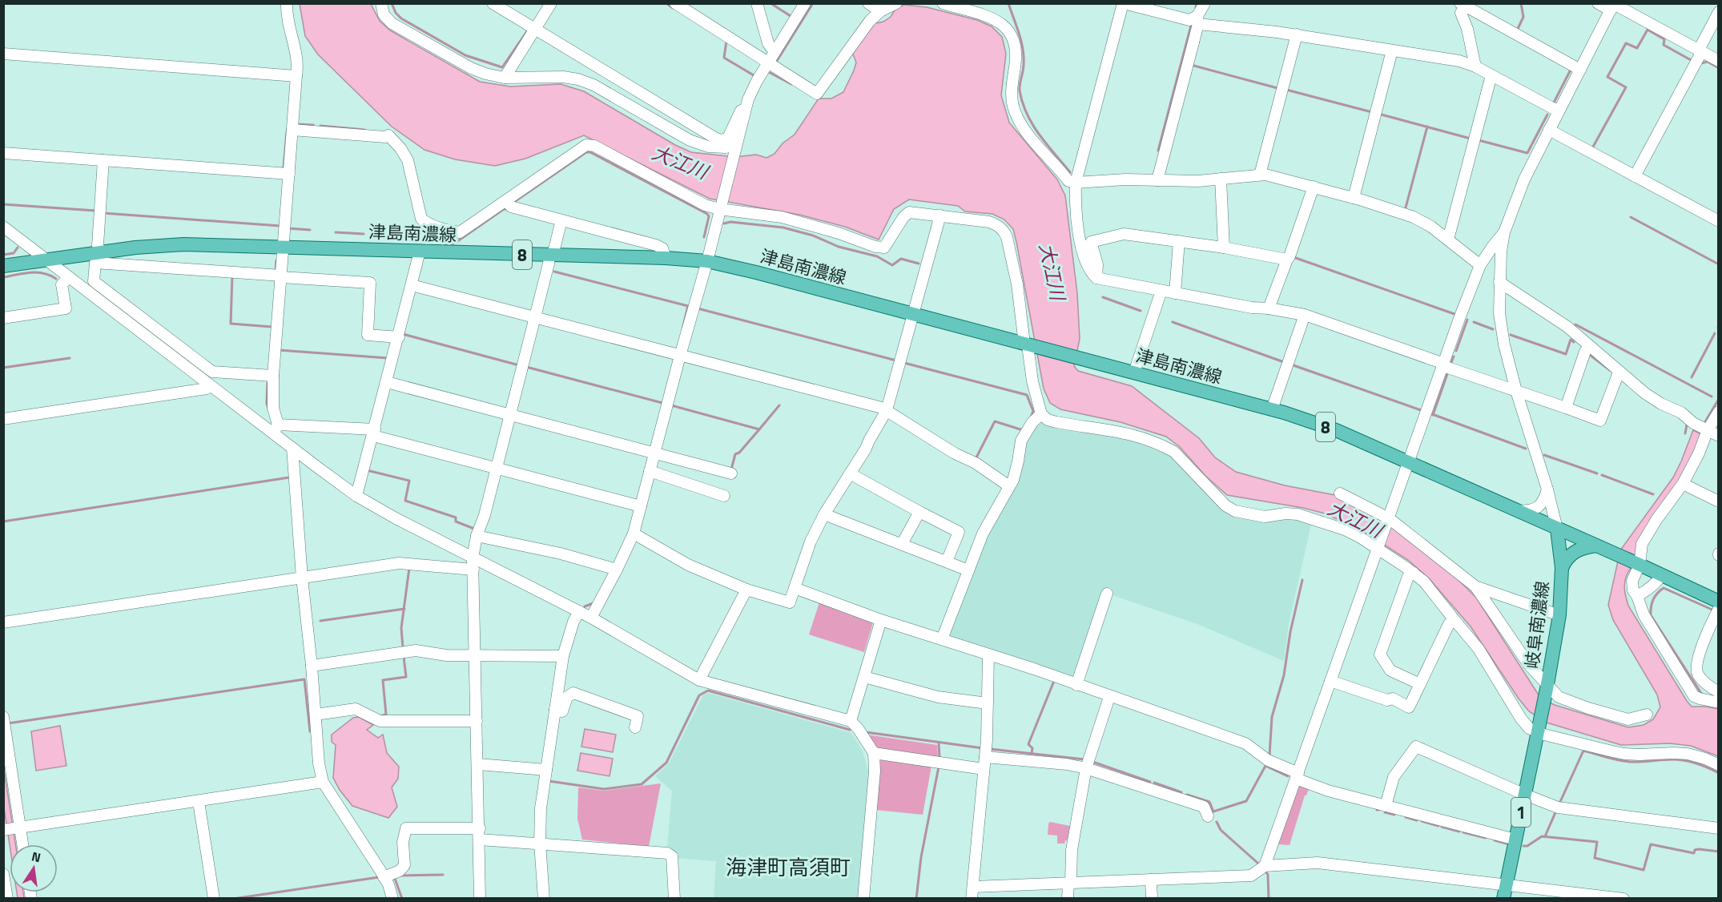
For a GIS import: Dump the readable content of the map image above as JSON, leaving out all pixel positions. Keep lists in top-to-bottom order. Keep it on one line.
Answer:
{"streets":{"main road":["津島南濃線","8","岐阜南濃線","1"]},"crossings":[["津島南濃線","岐阜南濃線"]],"districts":["海津町高須町"],"water":["大江川"],"north":"top"}
